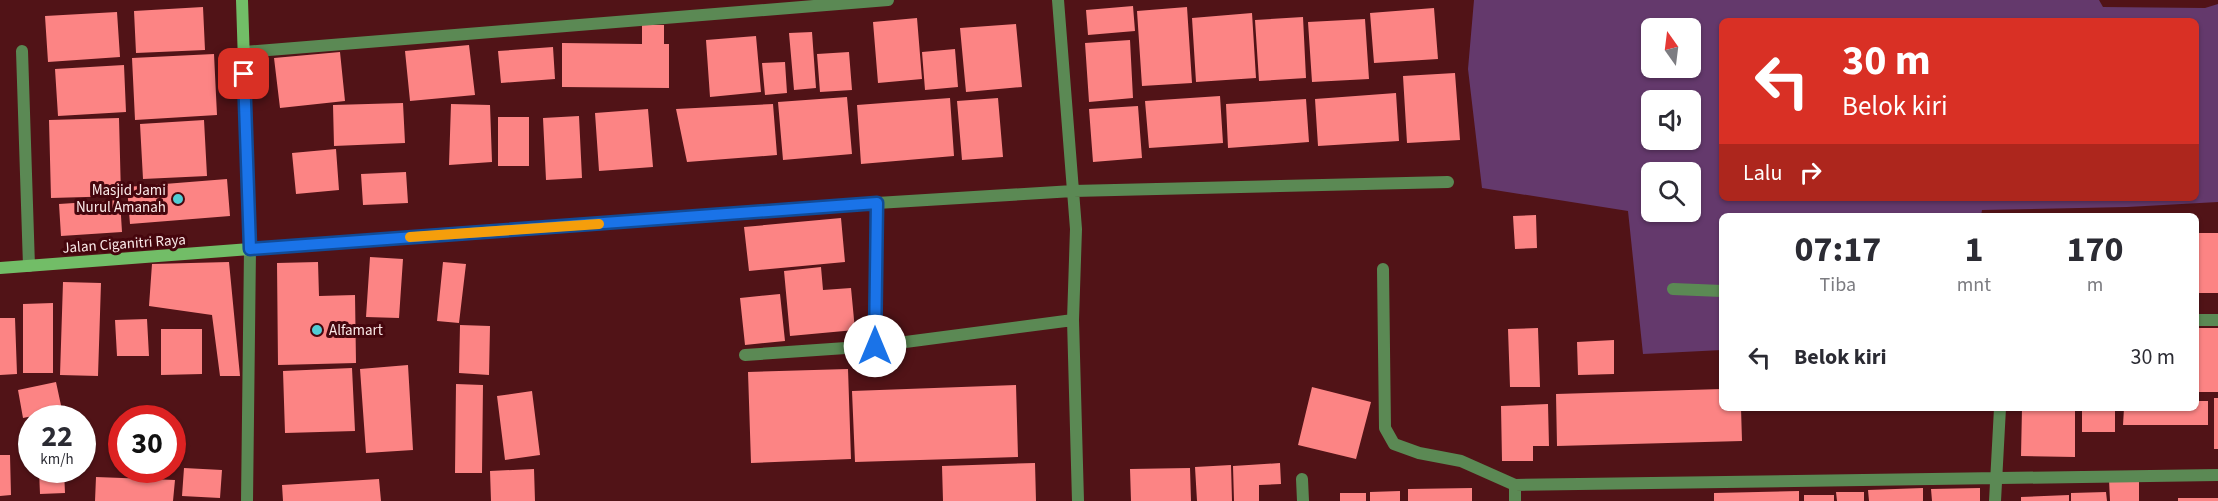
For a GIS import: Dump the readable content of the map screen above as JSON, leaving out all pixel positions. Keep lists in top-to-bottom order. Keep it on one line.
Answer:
{"streets":{"street":["Jalan Ciganitri Raya"]},"places":["Masjid Jami Nurul Amanah","Alfamart"],"north":"top","page":{"turn":["30 m","Belok kiri"],"then":"Lalu","eta":["07:17","Tiba","1","mnt","170","m"],"list":[{"name":"Belok kiri","value":"30 m"}],"speed":"22 km/h","limit":"30"}}
